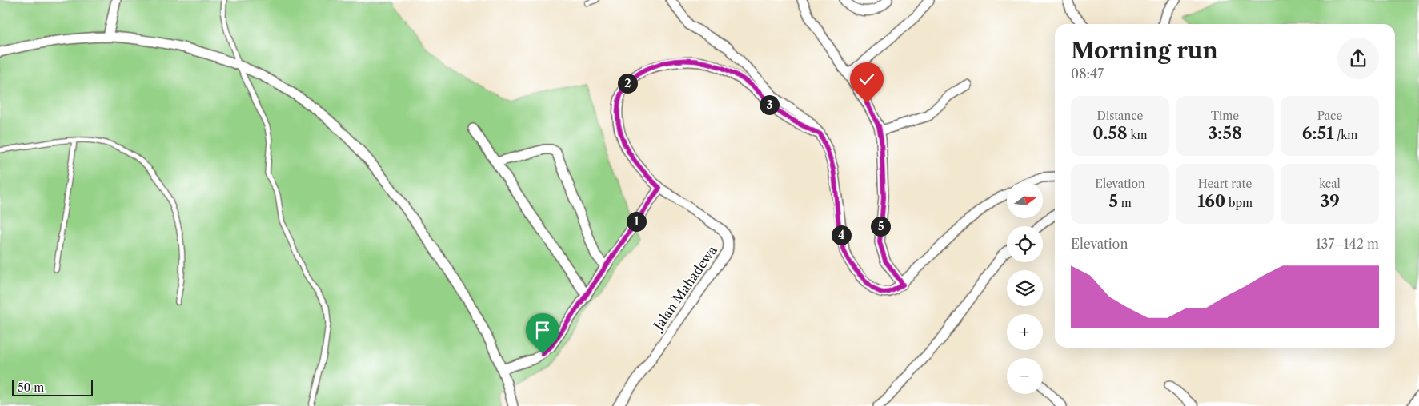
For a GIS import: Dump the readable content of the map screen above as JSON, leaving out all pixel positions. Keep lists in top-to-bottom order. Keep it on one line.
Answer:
{"streets":{"street":["Jalan Mahadewa"]},"scale_bar":"50 m","north":"right","page":{"heading":["Morning run","08:47"],"pins":["2","3","1","5","4"],"stats":[["Distance","0.58 km"],["Time","3:58"],["Pace","6:51 /km"],["Elevation","5 m"],["Heart rate","160 bpm"],["kcal","39"]],"map_buttons":["+","−"],"chart":["Elevation","137–142 m"],"scale":"50 m"}}
